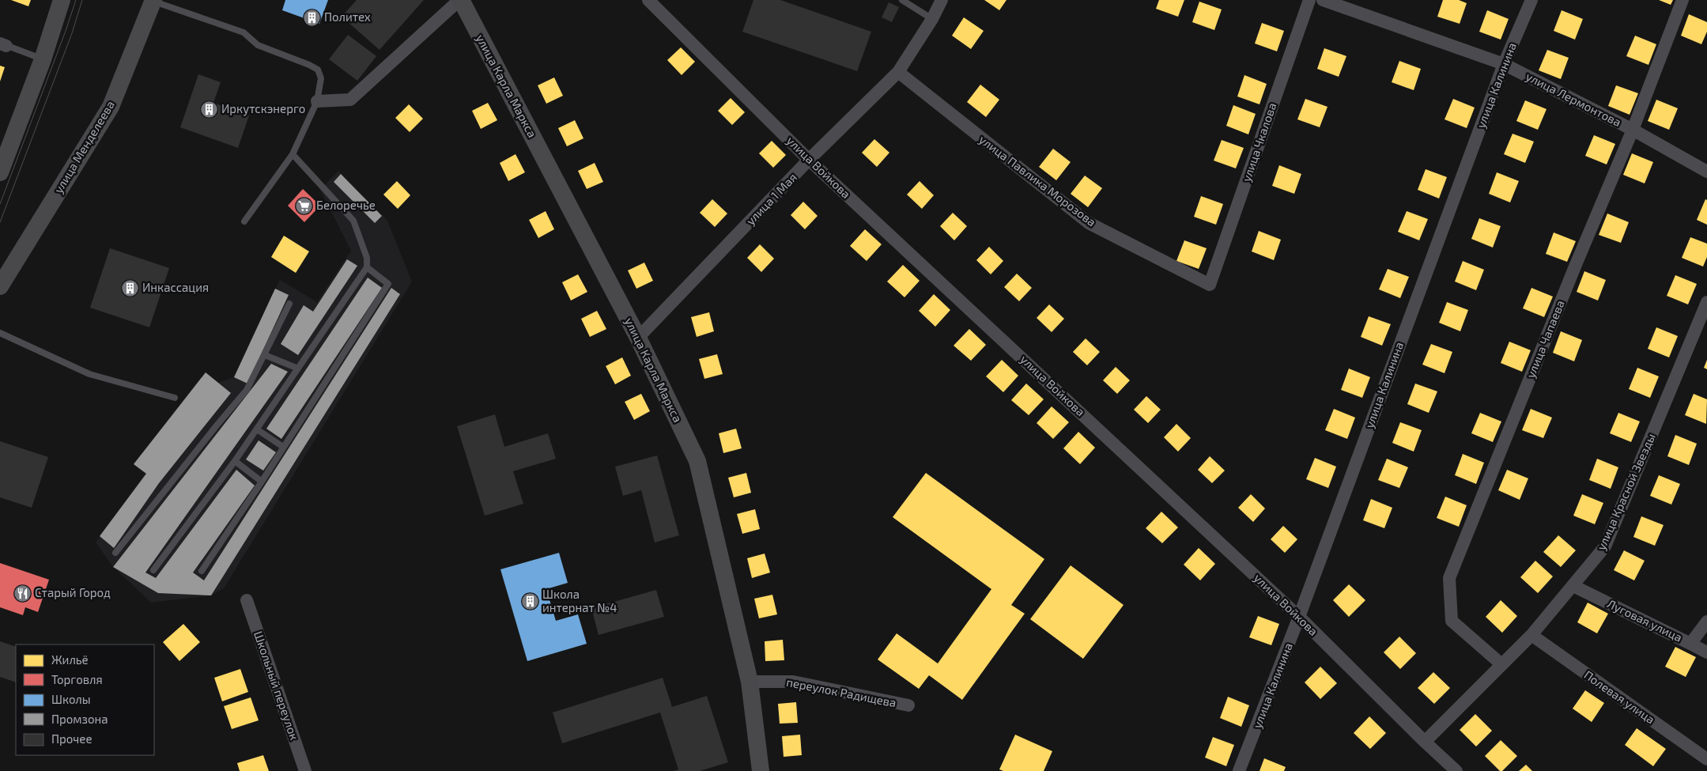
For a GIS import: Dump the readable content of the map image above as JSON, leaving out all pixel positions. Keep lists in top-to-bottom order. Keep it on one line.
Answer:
{"streets":{"street":["улица Калинина","улица Карла Маркса","улица Лермонтова","улица Чкалова","улица Менделеева","улица Войкова","улица Павлика Морозова","улица 1 Мая","улица Чапаева","улица Красной Звезды","Луговая улица","Школьный переулок","переулок Радищева","Полевая улица"]},"crossings":[["улица Калинина","улица Лермонтова"],["улица Калинина","улица Войкова"],["улица Карла Маркса","улица 1 Мая"],["улица Карла Маркса","переулок Радищева"],["улица Лермонтова","улица Чапаева"],["улица Чкалова","улица Павлика Морозова"],["улица Войкова","улица 1 Мая"],["улица Войкова","улица Красной Звезды"],["улица Павлика Морозова","улица 1 Мая"],["улица Чапаева","улица Красной Звезды"],["улица Красной Звезды","Луговая улица"],["улица Красной Звезды","Полевая улица"]],"places":{"building":["Политех","Иркутскэнерго","Инкассация","Школа интернат №4"],"supermarket":["Белоречье"],"restaurant":["Старый Город"]},"legend":["Жильё","Торговля","Школы","Промзона","Прочее"]}
